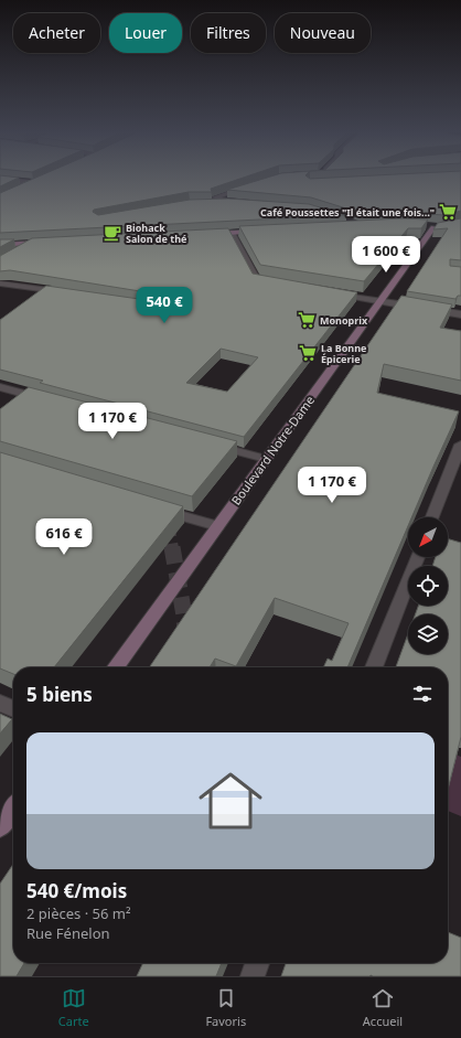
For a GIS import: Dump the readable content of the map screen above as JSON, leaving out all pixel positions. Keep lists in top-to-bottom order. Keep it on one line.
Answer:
{"streets":{"street":["Boulevard Notre-Dame"]},"places":{"supermarket":["Café Poussettes \"Il était une fois...\"","Monoprix","La Bonne Épicerie"],"cafe":["Biohack Salon de thé"]},"north":"bottom left","page":{"chip":["Acheter","Louer","Filtres","Nouveau"],"price":["1 600 €","540 €","1 170 €","1 170 €","616 €"],"heading":"5 biens","list":[{"name":"540 €/mois","note":"2 pièces · 56 m² · Rue Fénelon"}],"tabs":["Carte","Favoris","Accueil"]}}
